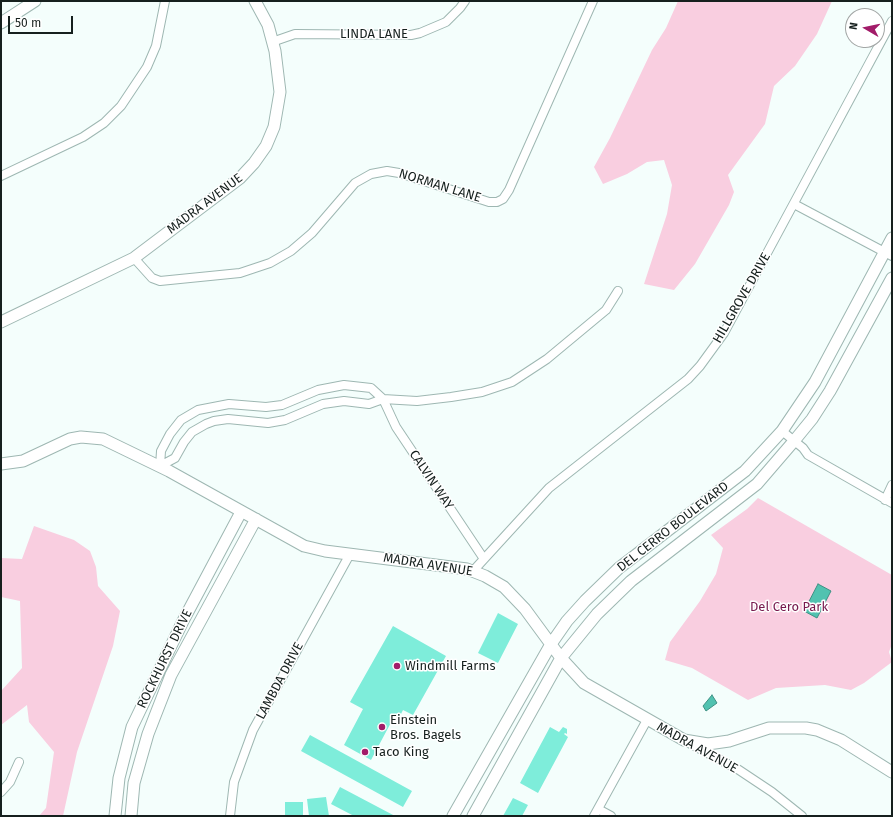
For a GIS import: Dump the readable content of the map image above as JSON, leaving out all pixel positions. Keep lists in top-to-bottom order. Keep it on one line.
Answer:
{"streets":{"street":["LINDA LANE","NORMAN LANE","MADRA AVENUE","HILLGROVE DRIVE","CALVIN WAY","DEL CERRO BOULEVARD","ROCKHURST DRIVE","LAMBDA DRIVE"]},"crossings":[["LINDA LANE","MADRA AVENUE"],["NORMAN LANE","MADRA AVENUE"],["MADRA AVENUE","HILLGROVE DRIVE"],["MADRA AVENUE","DEL CERRO BOULEVARD"],["MADRA AVENUE","ROCKHURST DRIVE"],["MADRA AVENUE","LAMBDA DRIVE"],["HILLGROVE DRIVE","CALVIN WAY"]],"parks":["Del Cero Park"],"places":["Windmill Farms","Einstein Bros. Bagels","Taco King"],"scale_bar":"50 m","north":"left"}
